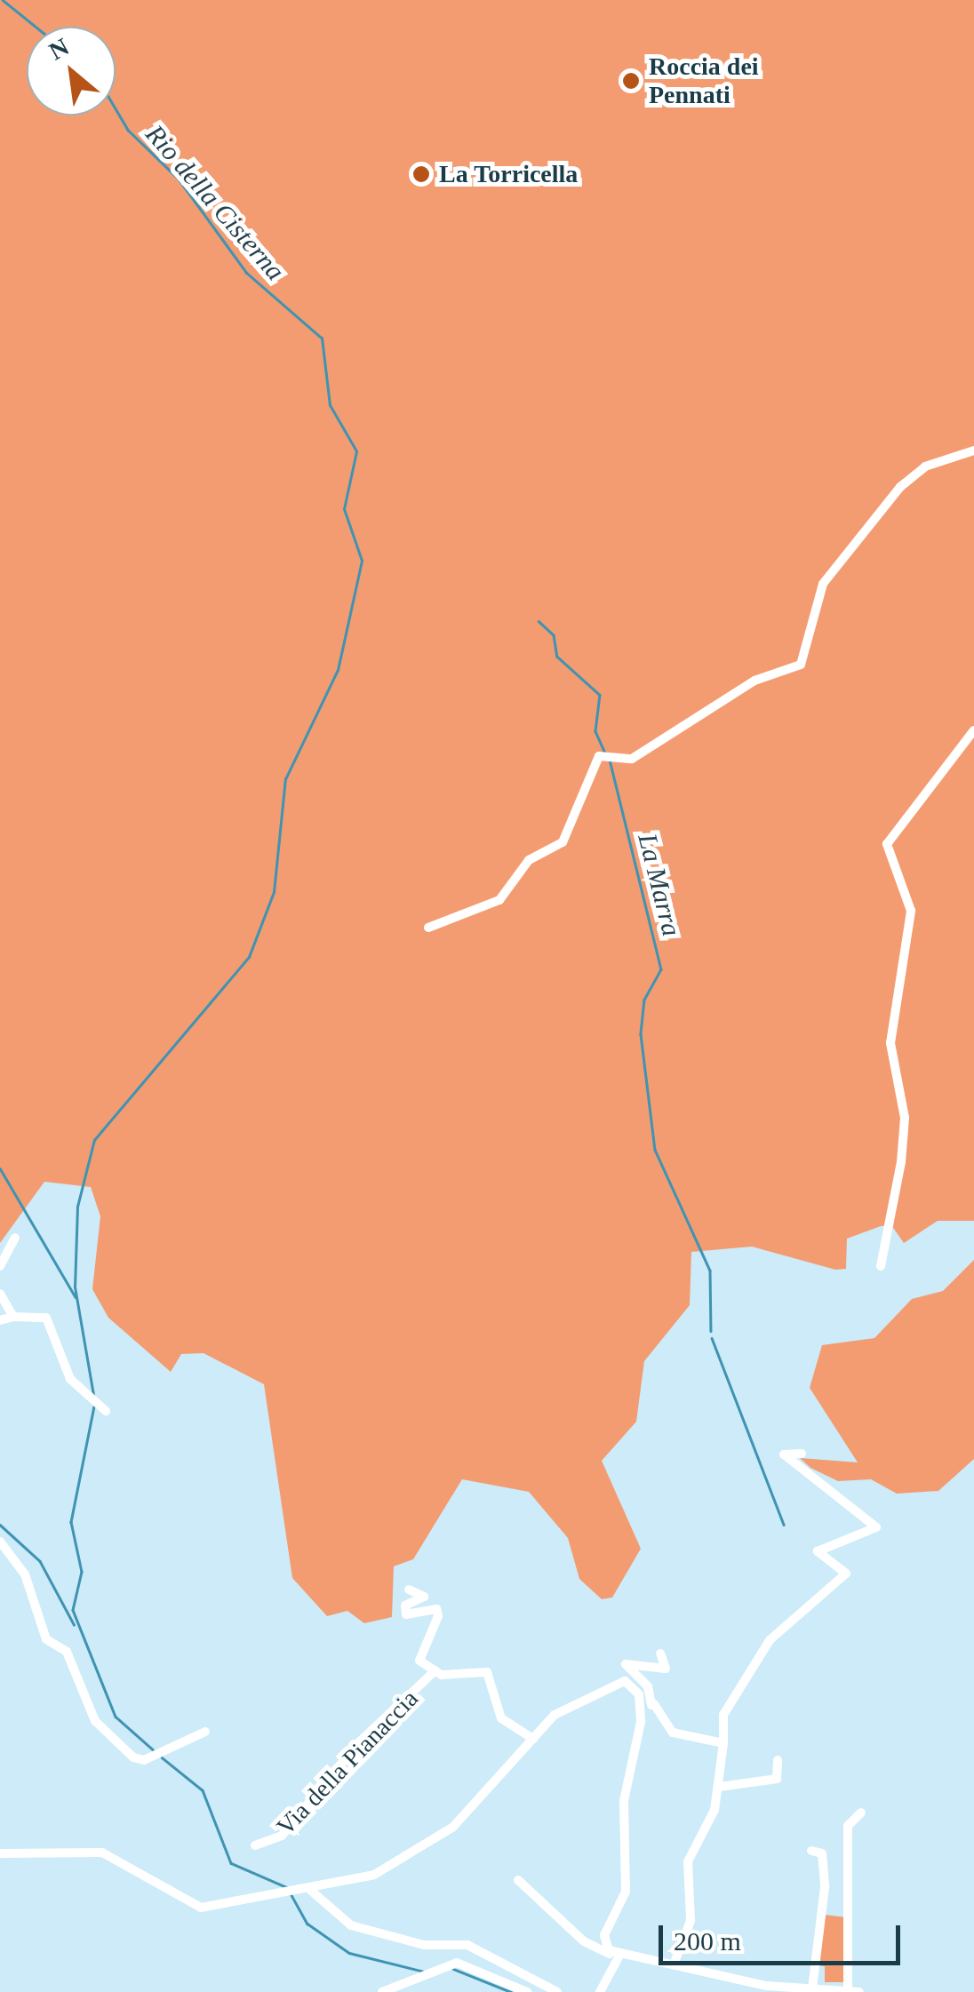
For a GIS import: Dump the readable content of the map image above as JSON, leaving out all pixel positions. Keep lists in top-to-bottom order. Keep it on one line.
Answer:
{"streets":{"street":["Via della Pianaccia"]},"water":["Rio della Cisterna","La Marra"],"places":["Roccia dei Pennati","La Torricella"],"scale_bar":"200 m","north":"top left"}
